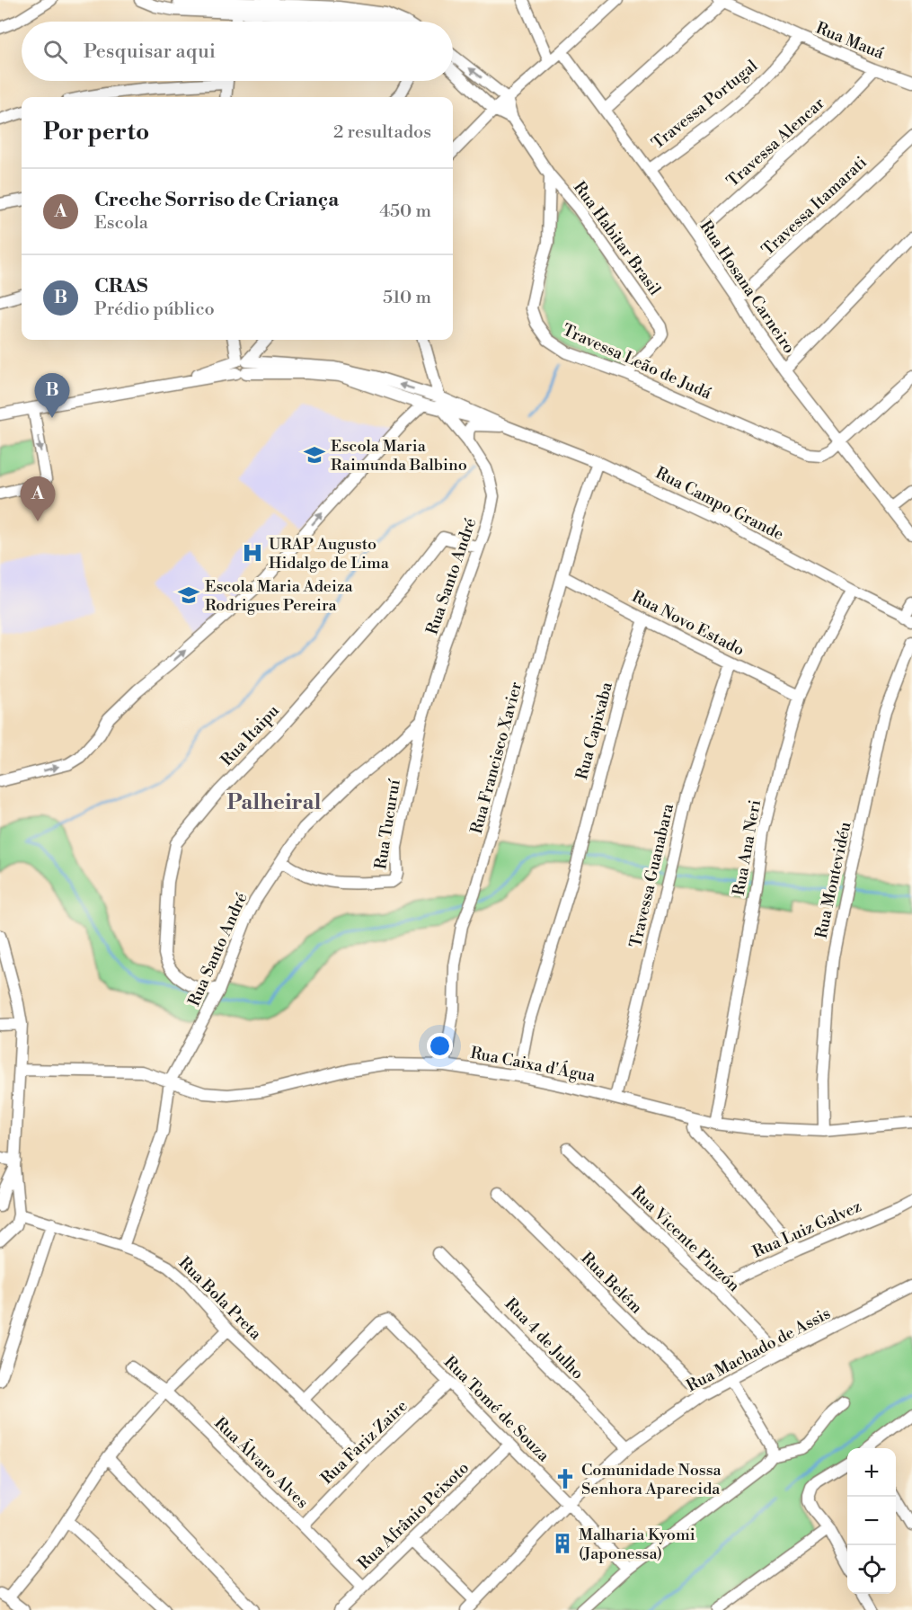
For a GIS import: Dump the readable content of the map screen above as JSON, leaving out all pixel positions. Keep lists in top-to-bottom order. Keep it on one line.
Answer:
{"streets":{"street":["Rua Mauá","Travessa Portugal","Travessa Alencar","Travessa Itamarati","Rua Habitar Brasil","Rua Hosana Carneiro","Travessa Leão de Judá","Rua Campo Grande","Rua Santo André","Rua Novo Estado","Rua Capixaba","Rua Itaipu","Rua Francisco Xavier","Rua Tucuruí","Rua Ana Neri","Travessa Guanabara","Rua Montevidéu","Rua Caixa d'Água","Rua Luiz Galvez","Rua Vicente Pinzón","Rua Belém","Rua Bola Preta","Rua 4 de Julho","Rua Machado de Assis","Rua Tomé de Souza","Rua Fariz Zaire","Rua Álvaro Alves","Rua Afrânio Peixoto"]},"crossings":[["Rua Mauá","Travessa Portugal"],["Rua Mauá","Travessa Alencar"],["Travessa Portugal","Rua Hosana Carneiro"],["Travessa Alencar","Rua Hosana Carneiro"],["Travessa Itamarati","Rua Hosana Carneiro"],["Rua Habitar Brasil","Travessa Leão de Judá"],["Rua Hosana Carneiro","Travessa Leão de Judá"],["Rua Campo Grande","Rua Santo André"],["Rua Campo Grande","Rua Francisco Xavier"],["Rua Campo Grande","Rua Ana Neri"],["Rua Santo André","Rua Itaipu"],["Rua Santo André","Rua Tucuruí"],["Rua Santo André","Rua Caixa d'Água"],["Rua Santo André","Rua Bola Preta"],["Rua Novo Estado","Rua Capixaba"],["Rua Novo Estado","Rua Francisco Xavier"],["Rua Novo Estado","Rua Ana Neri"],["Rua Novo Estado","Travessa Guanabara"],["Rua Capixaba","Rua Caixa d'Água"],["Rua Francisco Xavier","Rua Caixa d'Água"],["Rua Ana Neri","Rua Caixa d'Água"],["Travessa Guanabara","Rua Caixa d'Água"],["Rua Montevidéu","Rua Caixa d'Água"],["Rua Luiz Galvez","Rua Vicente Pinzón"],["Rua Vicente Pinzón","Rua Machado de Assis"],["Rua Belém","Rua Machado de Assis"],["Rua Bola Preta","Rua Tomé de Souza"],["Rua Bola Preta","Rua Fariz Zaire"],["Rua 4 de Julho","Rua Machado de Assis"],["Rua Machado de Assis","Rua Tomé de Souza"],["Rua Tomé de Souza","Rua Fariz Zaire"],["Rua Tomé de Souza","Rua Afrânio Peixoto"],["Rua Fariz Zaire","Rua Álvaro Alves"],["Rua Álvaro Alves","Rua Afrânio Peixoto"]],"districts":["Palheiral"],"places":{"school or university":["Escola Maria Raimunda Balbino","Escola Maria Adeiza Rodrigues Pereira"],"hospital":["URAP Augusto Hidalgo de Lima"],"church":["Comunidade Nossa Senhora Aparecida"],"building":["Malharia Kyomi (Japonessa)"]},"page":{"search":"Pesquisar aqui","heading":["Por perto","2 resultados"],"list":[{"mark":"A","name":"Creche Sorriso de Criança","note":"Escola","value":"450 m"},{"mark":"B","name":"CRAS","note":"Prédio público","value":"510 m"}],"pins":["B","A"],"map_buttons":["+","−"]}}
